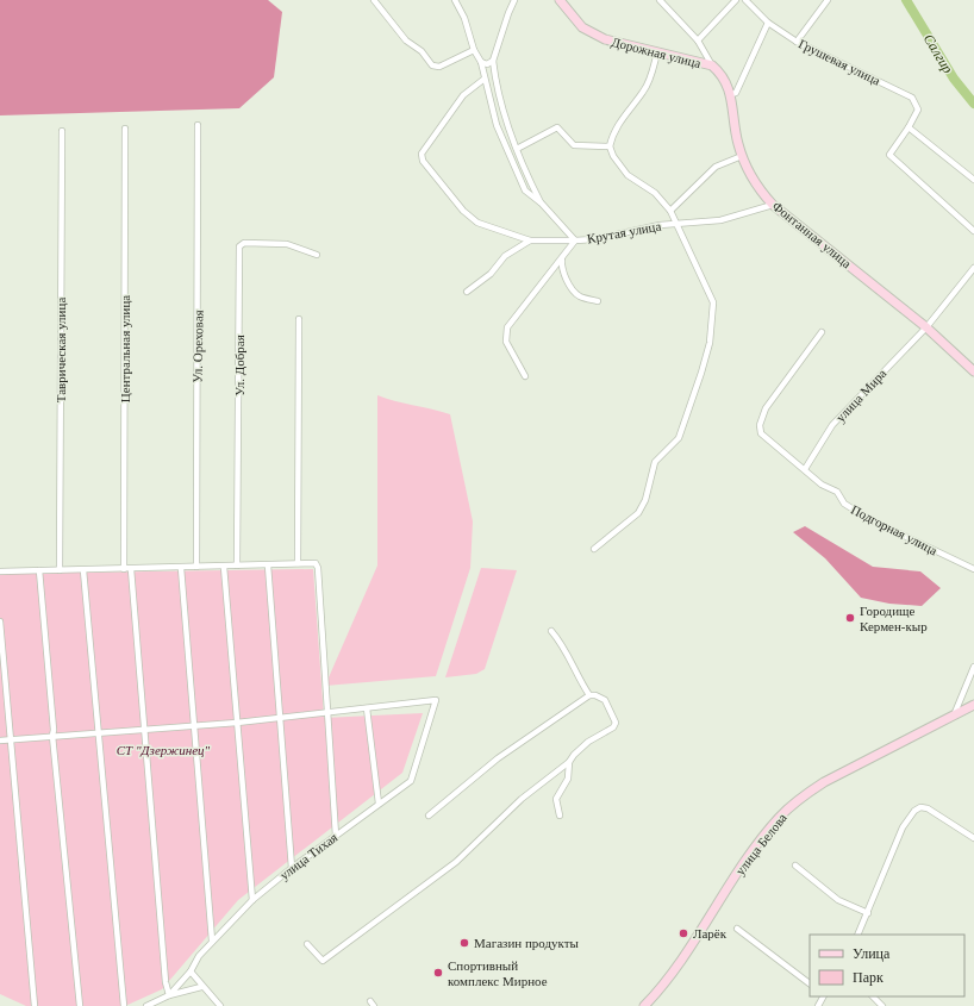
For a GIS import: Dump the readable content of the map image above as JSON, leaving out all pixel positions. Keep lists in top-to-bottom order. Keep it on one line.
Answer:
{"streets":{"main road":["Дорожная улица","Фонтанная улица","улица Белова"],"street":["Грушевая улица","Крутая улица","Ул. Ореховая","Центральная улица","Таврическая улица","Ул. Добрая","улица Мира","Подгорная улица","улица Тихая"]},"crossings":[["Дорожная улица","Фонтанная улица"],["Крутая улица","Фонтанная улица"],["Фонтанная улица","улица Мира"],["улица Мира","Подгорная улица"]],"water":["Салгир"],"parks":["СТ \"Дзержинец\""],"places":["Городище Кермен-кыр","Ларёк","Магазин продукты","Спортивный комплекс Мирное"],"legend":["Улица","Парк"]}
